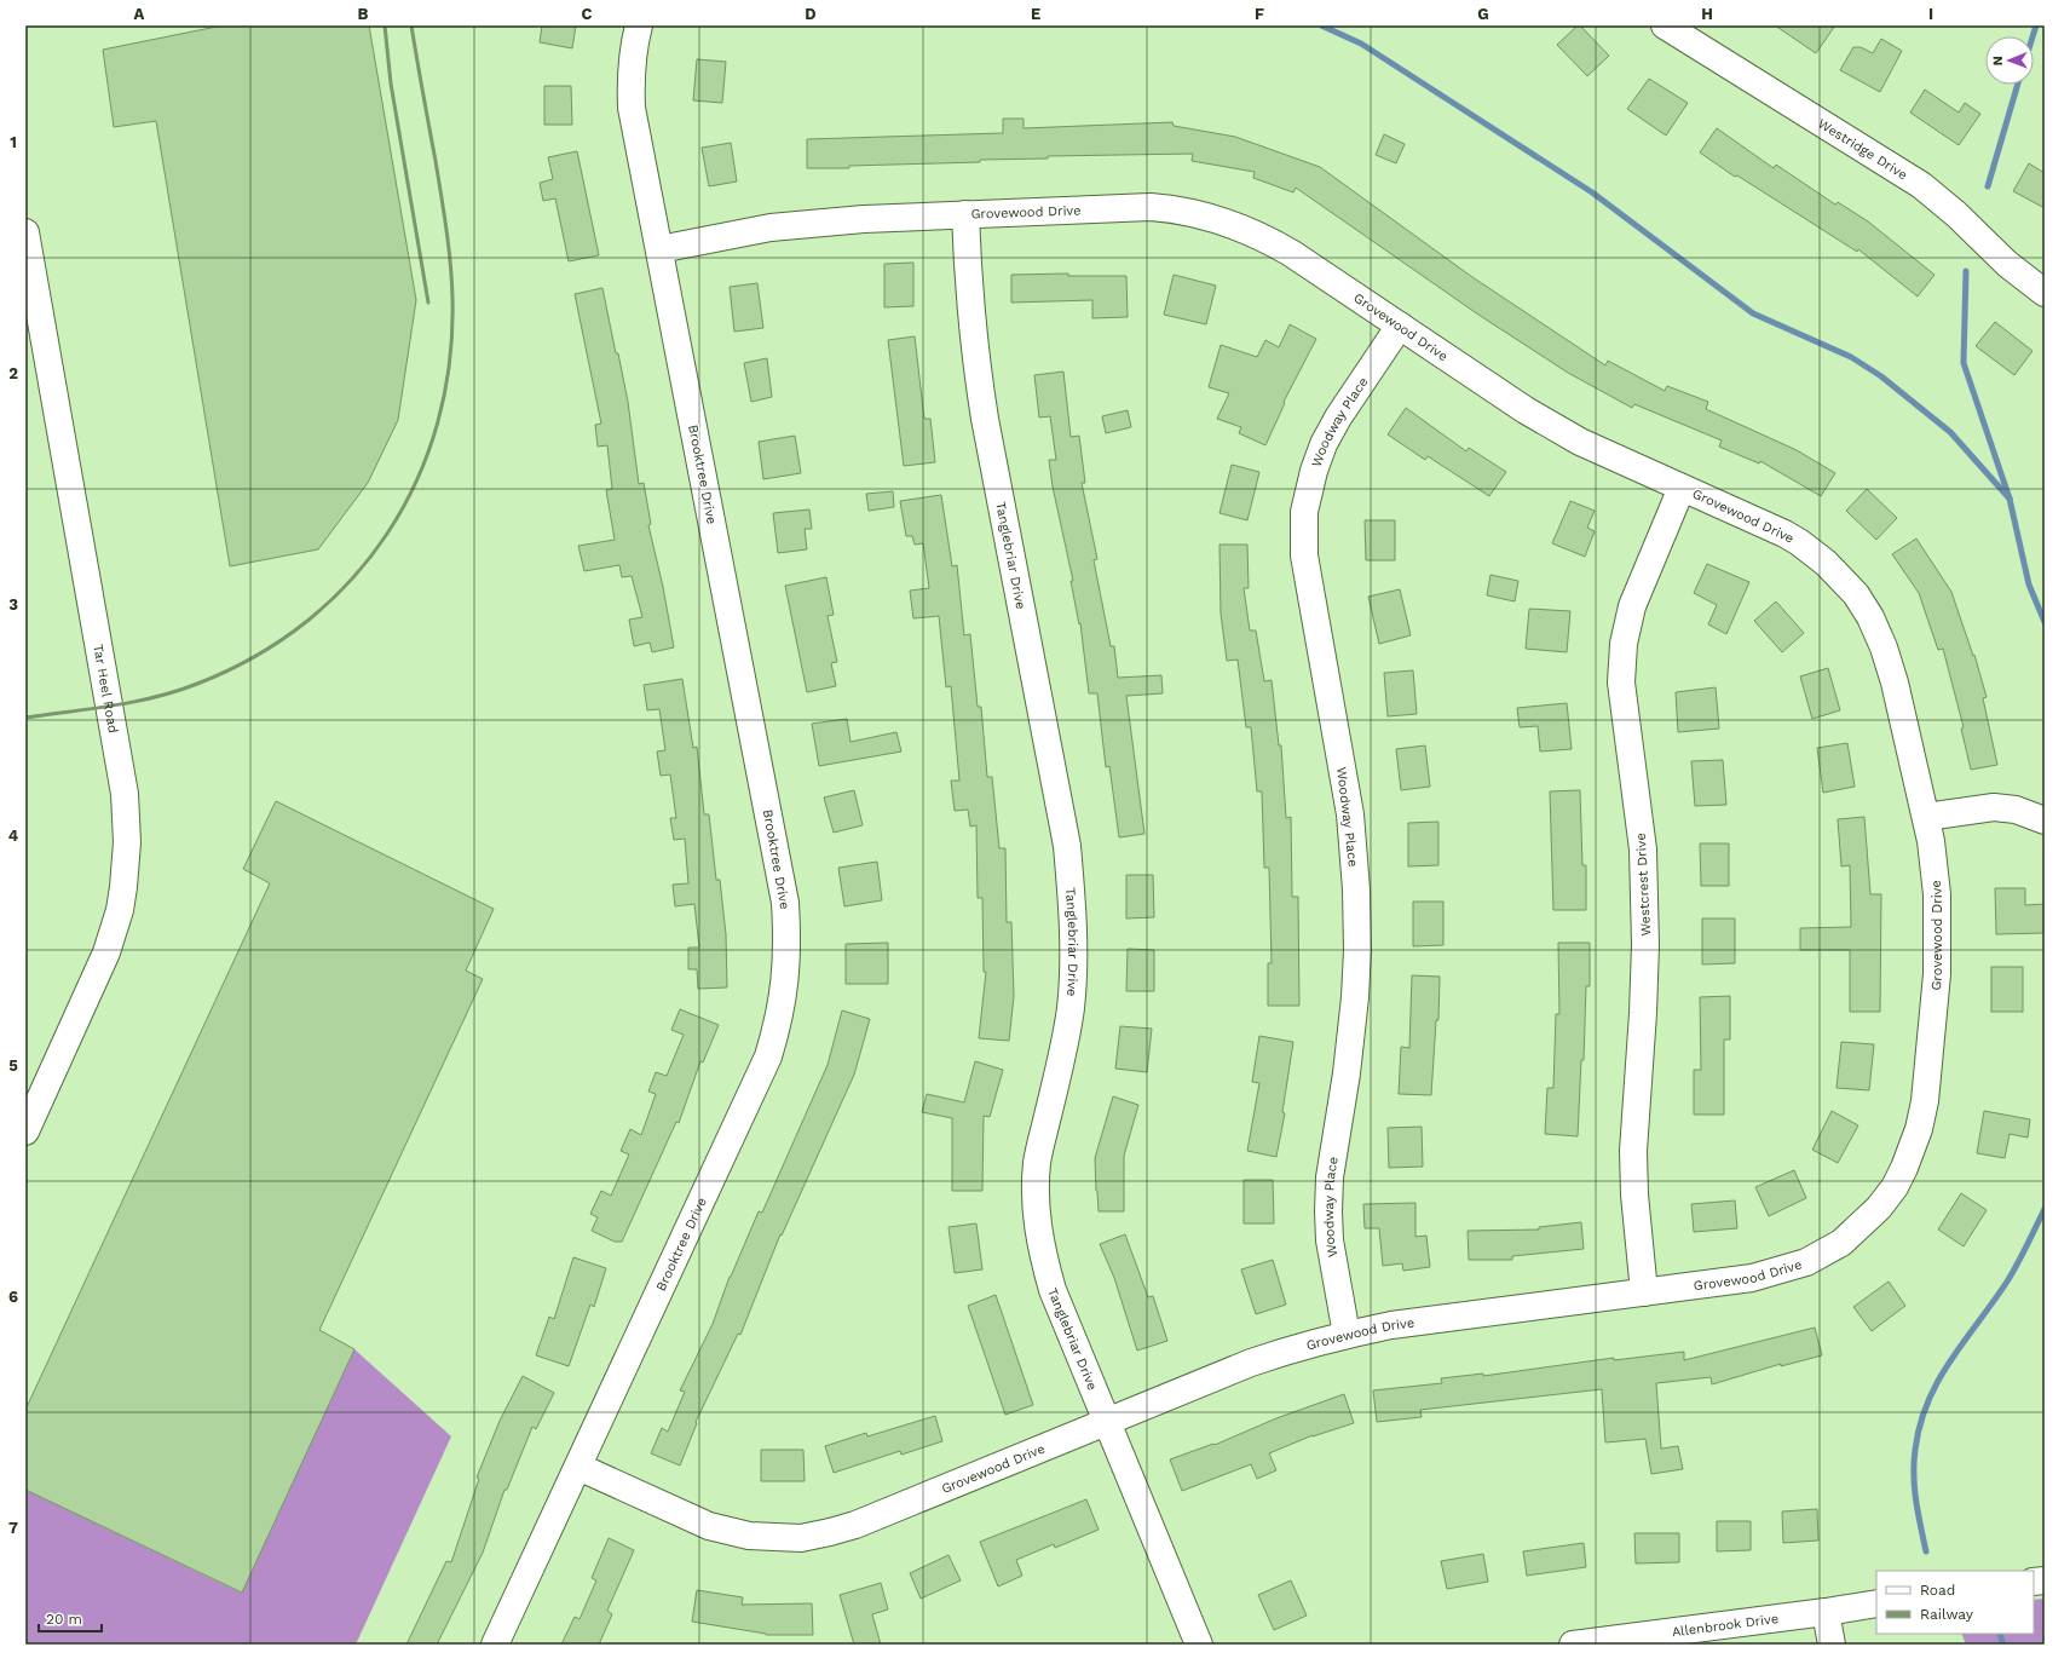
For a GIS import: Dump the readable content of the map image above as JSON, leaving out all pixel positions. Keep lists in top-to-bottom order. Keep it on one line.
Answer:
{"streets":{"street":["Westridge Drive","Grovewood Drive","Woodway Place","Brooktree Drive","Tanglebriar Drive","Tar Heel Road","Westcrest Drive","Allenbrook Drive"]},"crossings":[["Grovewood Drive","Woodway Place"],["Grovewood Drive","Brooktree Drive"],["Grovewood Drive","Tanglebriar Drive"],["Grovewood Drive","Westcrest Drive"]],"legend":["Road","Railway"],"scale_bar":"20 m","north":"left","grid":{"columns":["A","B","C","D","E","F","G","H","I"],"rows":["1","2","3","4","5","6","7"]}}
